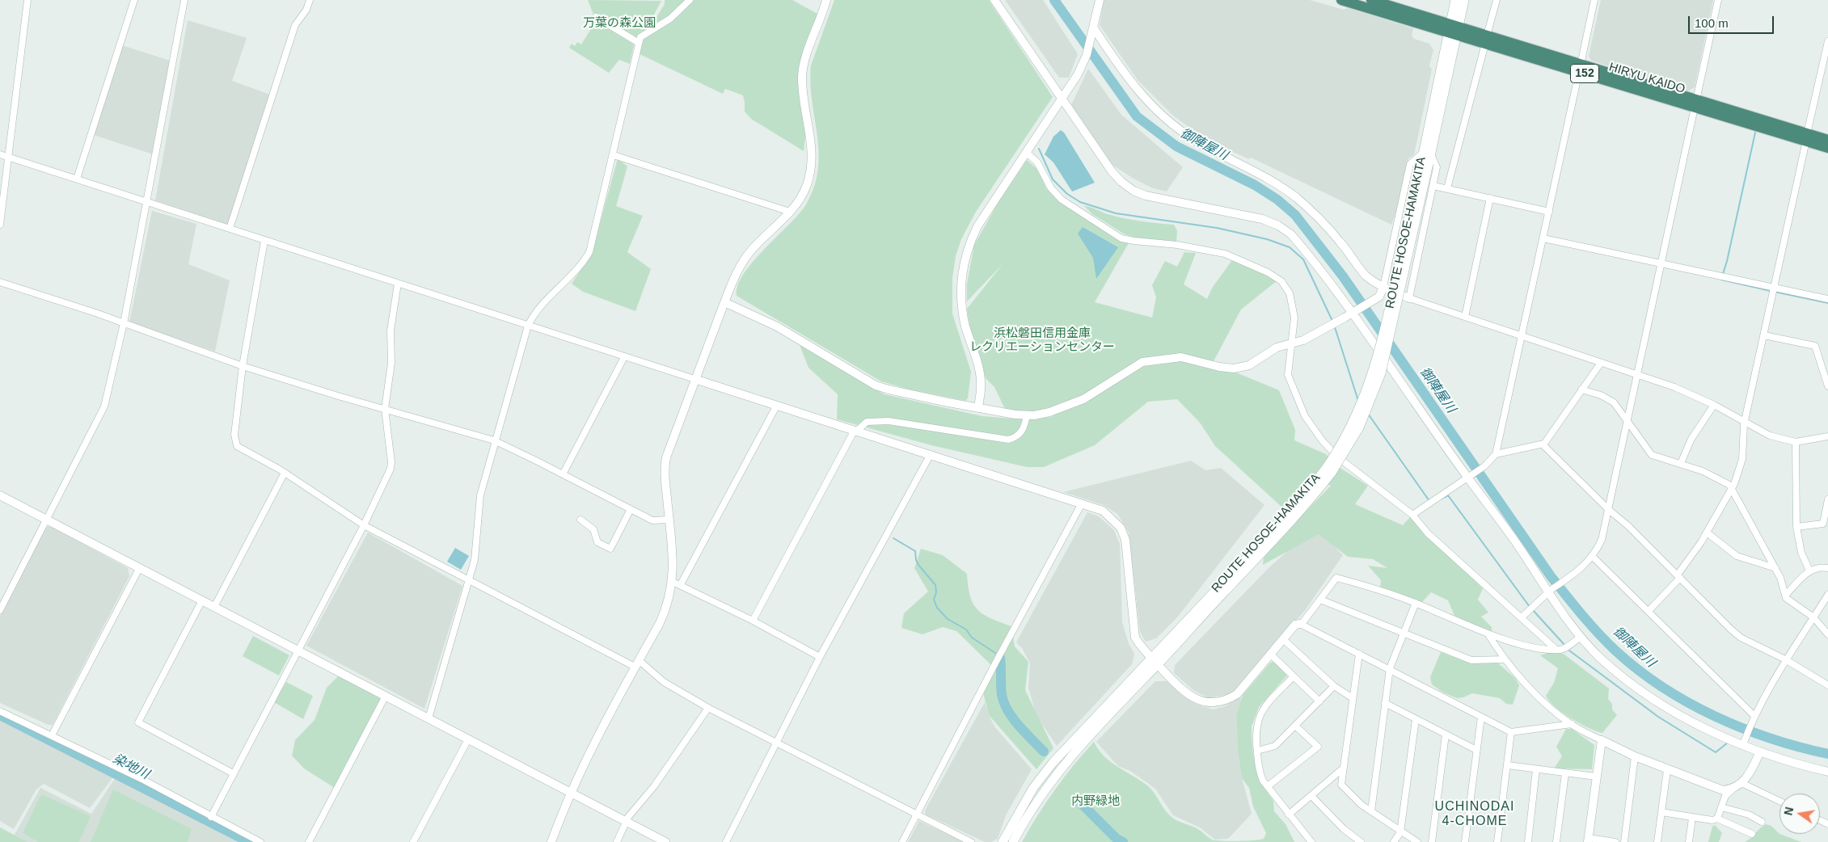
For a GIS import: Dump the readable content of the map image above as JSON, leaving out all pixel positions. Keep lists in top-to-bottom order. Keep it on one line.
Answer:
{"streets":{"highway":["152","HIRYU KAIDO"],"main road":["ROUTE HOSOE-HAMAKITA"]},"crossings":[["HIRYU KAIDO","ROUTE HOSOE-HAMAKITA"]],"districts":["UCHINODAI 4-CHOME"],"water":["御陣屋川","染地川"],"parks":["万葉の森公園","浜松磐田信用金庫 レクリエーションセンター","内野緑地"],"scale_bar":"100 m","north":"left"}
